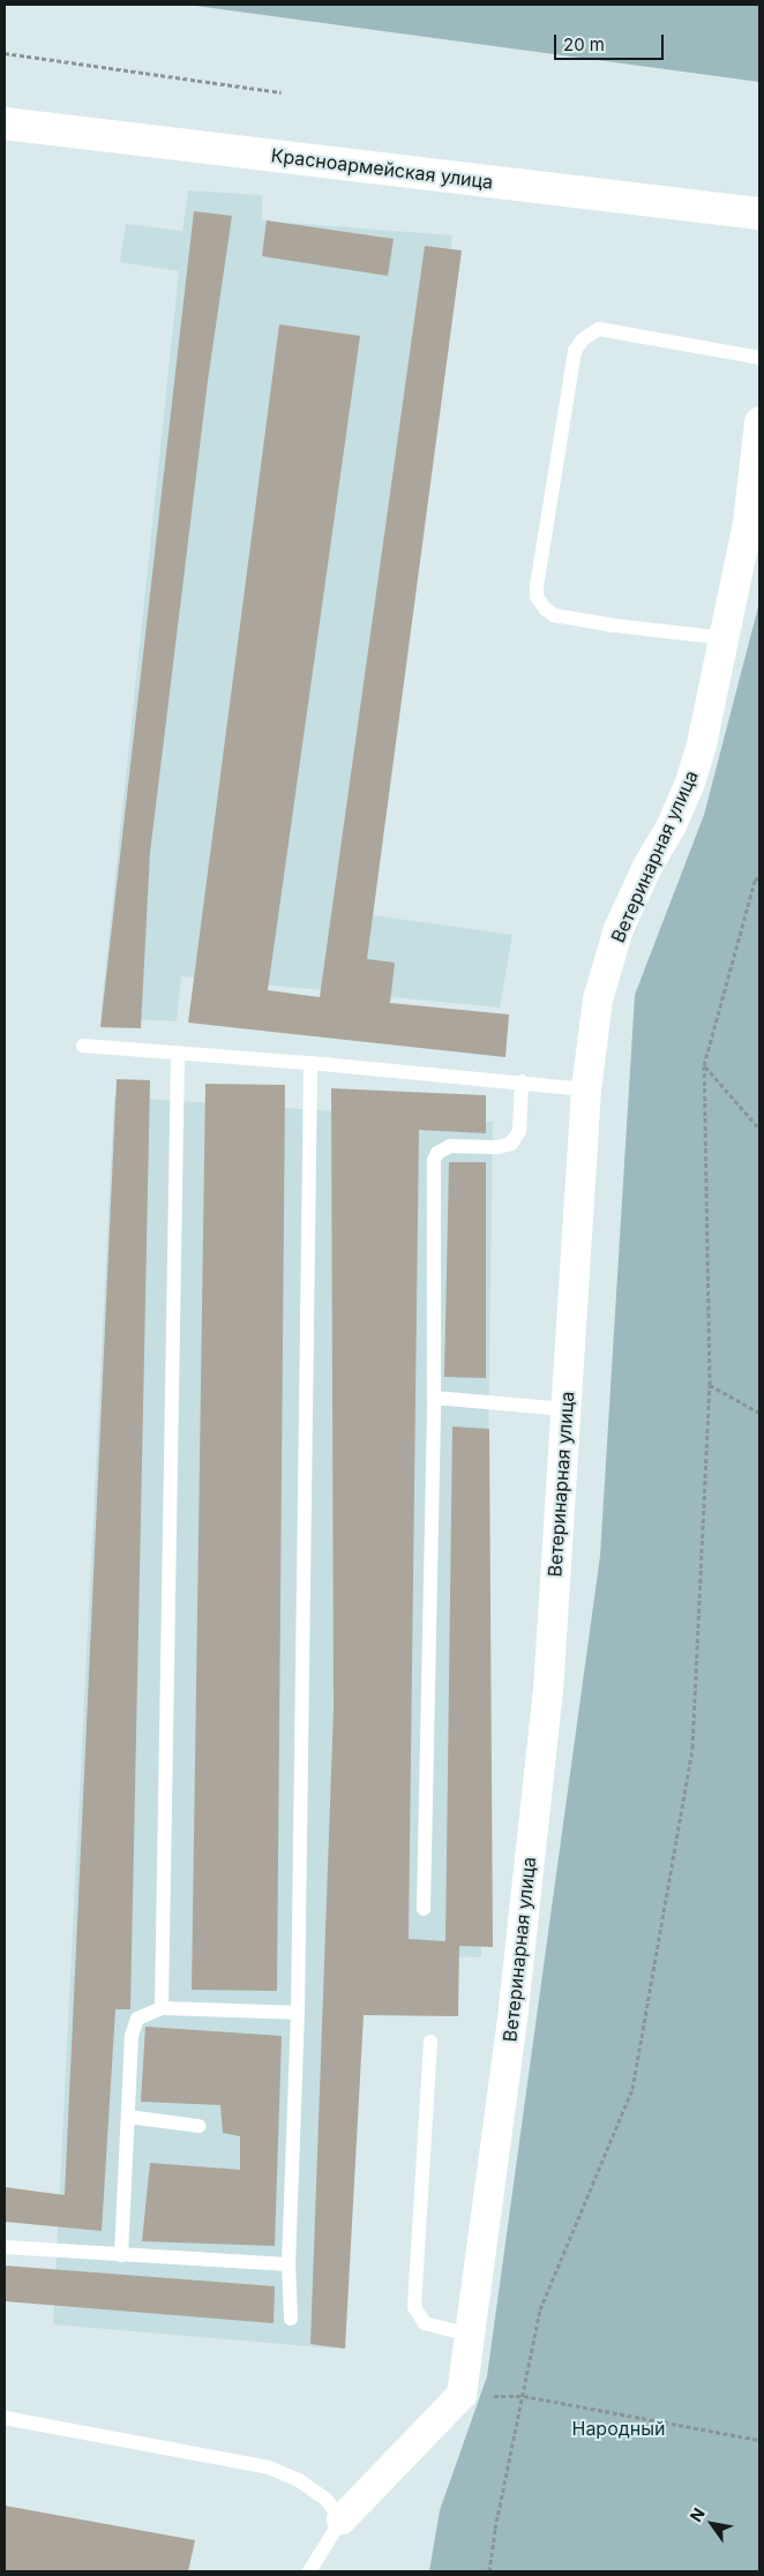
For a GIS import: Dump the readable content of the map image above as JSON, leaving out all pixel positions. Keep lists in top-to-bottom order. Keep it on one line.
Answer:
{"streets":{"street":["Красноармейская улица","Ветеринарная улица"]},"parks":["Народный"],"scale_bar":"20 m","north":"top left"}
